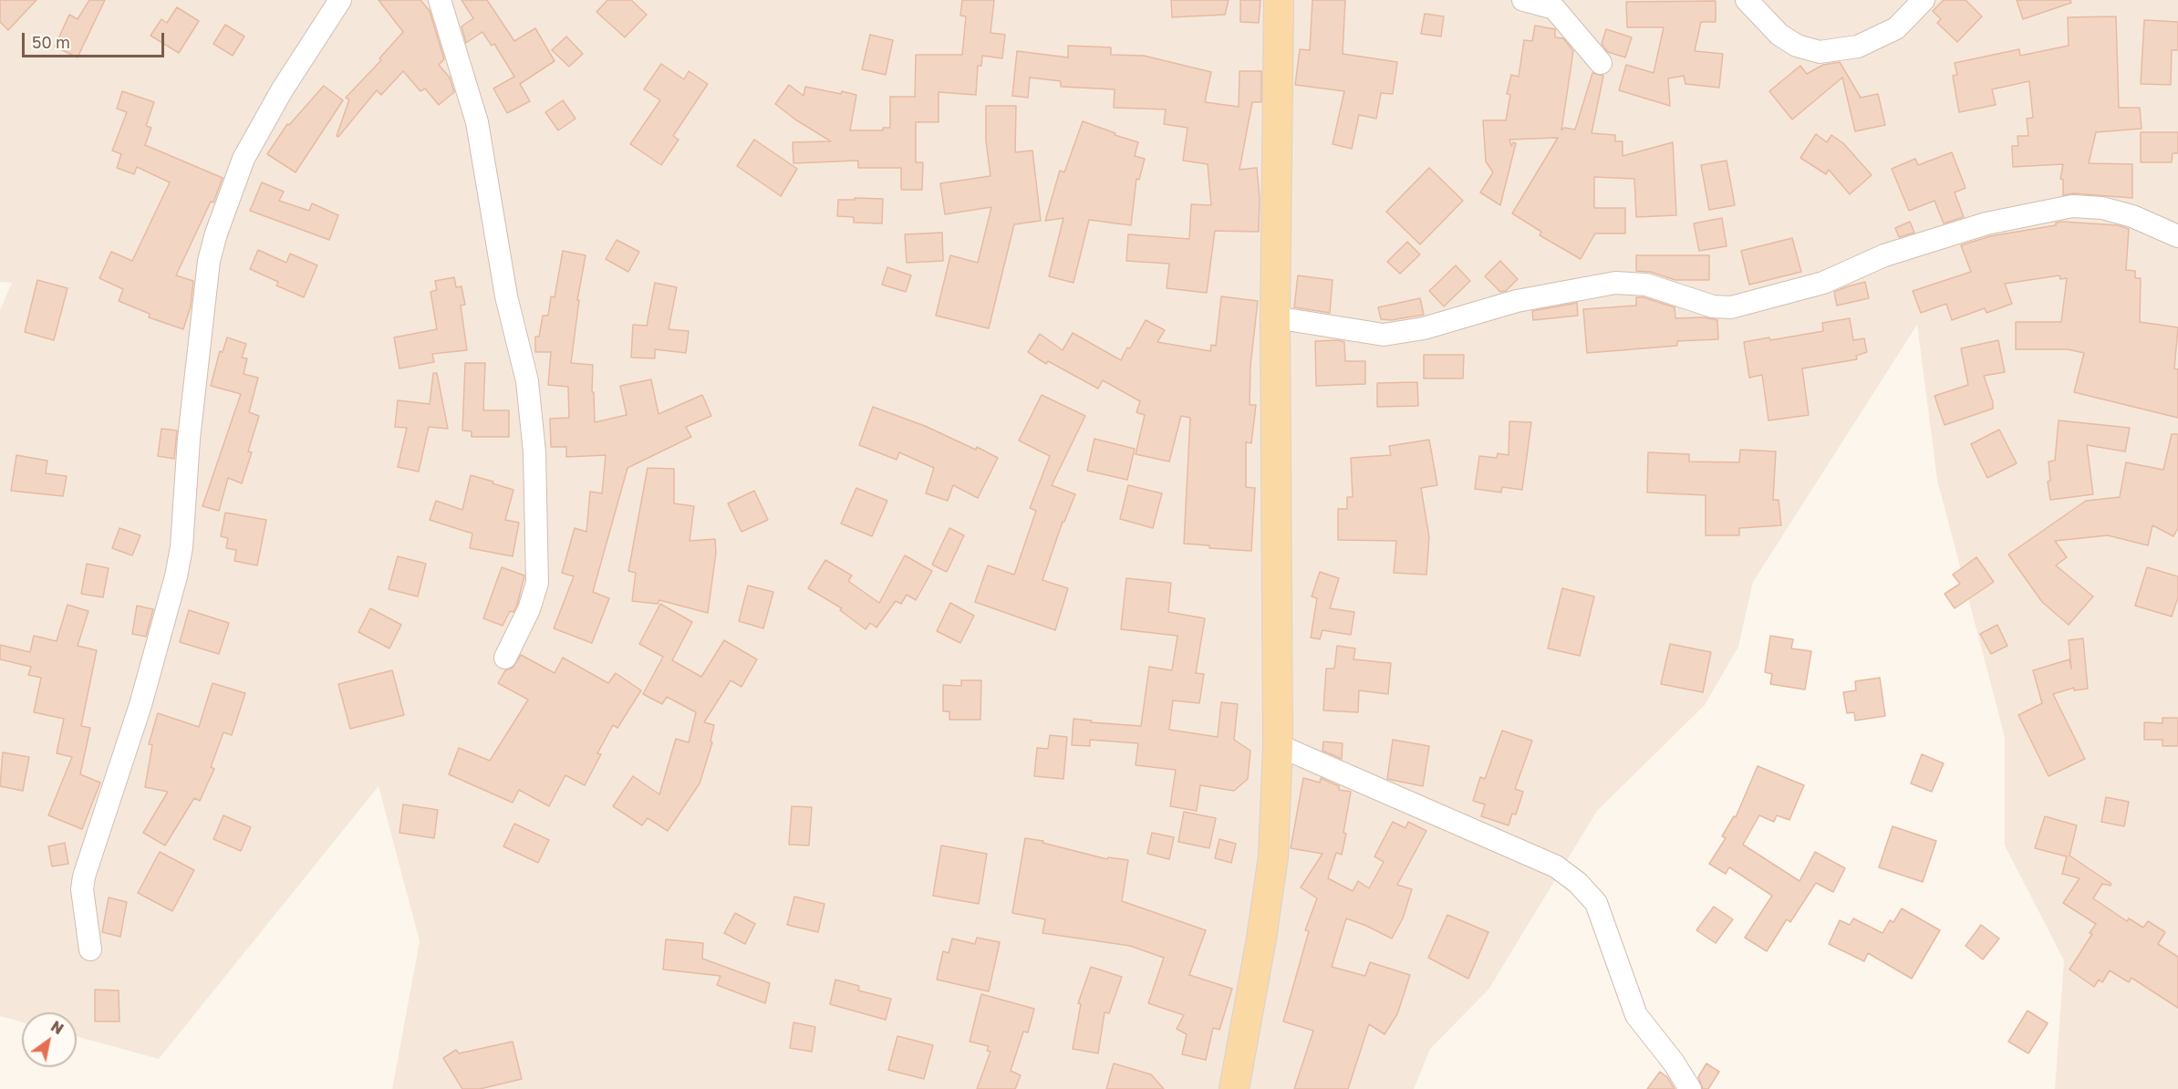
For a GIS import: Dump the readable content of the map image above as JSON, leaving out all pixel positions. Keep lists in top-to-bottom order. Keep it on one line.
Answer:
{"scale_bar":"50 m","north":"top right"}
